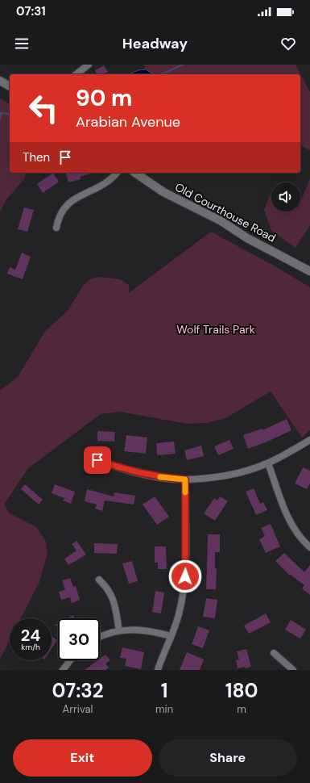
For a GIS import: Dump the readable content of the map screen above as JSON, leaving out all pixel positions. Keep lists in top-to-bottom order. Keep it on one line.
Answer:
{"streets":{"street":["Old Courthouse Road"]},"parks":["Wolf Trails Park"],"page":{"status":"07:31","header":"Headway","turn":["90 m","Arabian Avenue"],"then":"Then","speed":"24 km/h","limit":"30","eta":["07:32","Arrival","1","min","180","m"],"buttons":["Exit","Share"]}}
